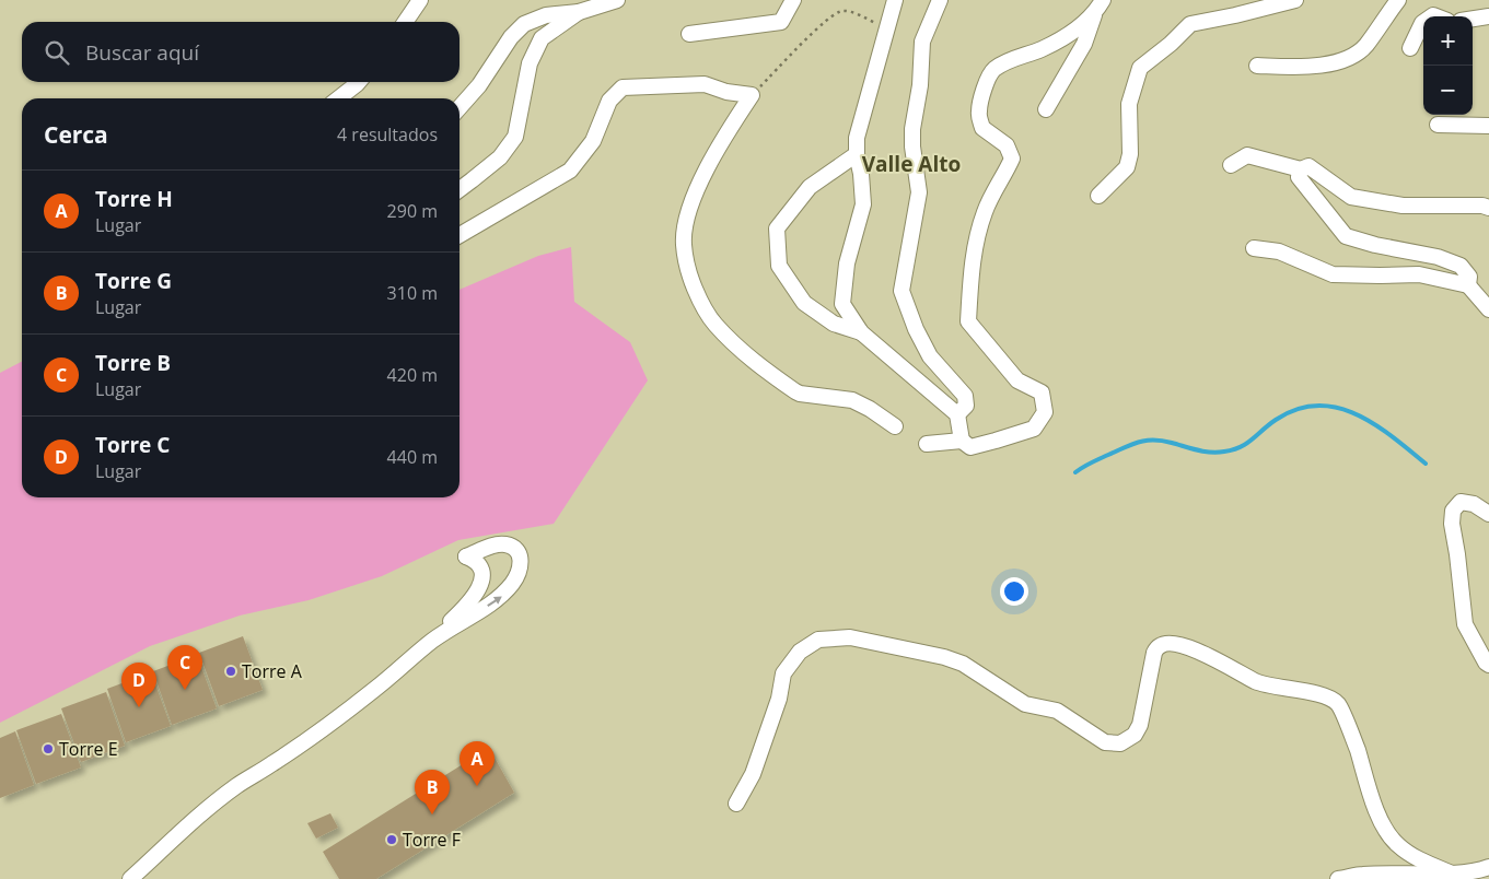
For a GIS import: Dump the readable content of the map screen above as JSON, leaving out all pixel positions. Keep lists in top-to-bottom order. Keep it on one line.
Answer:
{"districts":["Valle Alto"],"places":["Torre A","Torre E","Torre F"],"page":{"map_buttons":["+","−"],"search":"Buscar aquí","heading":["Cerca","4 resultados"],"list":[{"mark":"A","name":"Torre H","note":"Lugar","value":"290 m"},{"mark":"B","name":"Torre G","note":"Lugar","value":"310 m"},{"mark":"C","name":"Torre B","note":"Lugar","value":"420 m"},{"mark":"D","name":"Torre C","note":"Lugar","value":"440 m"}],"pins":["C","D","A","B"]}}
